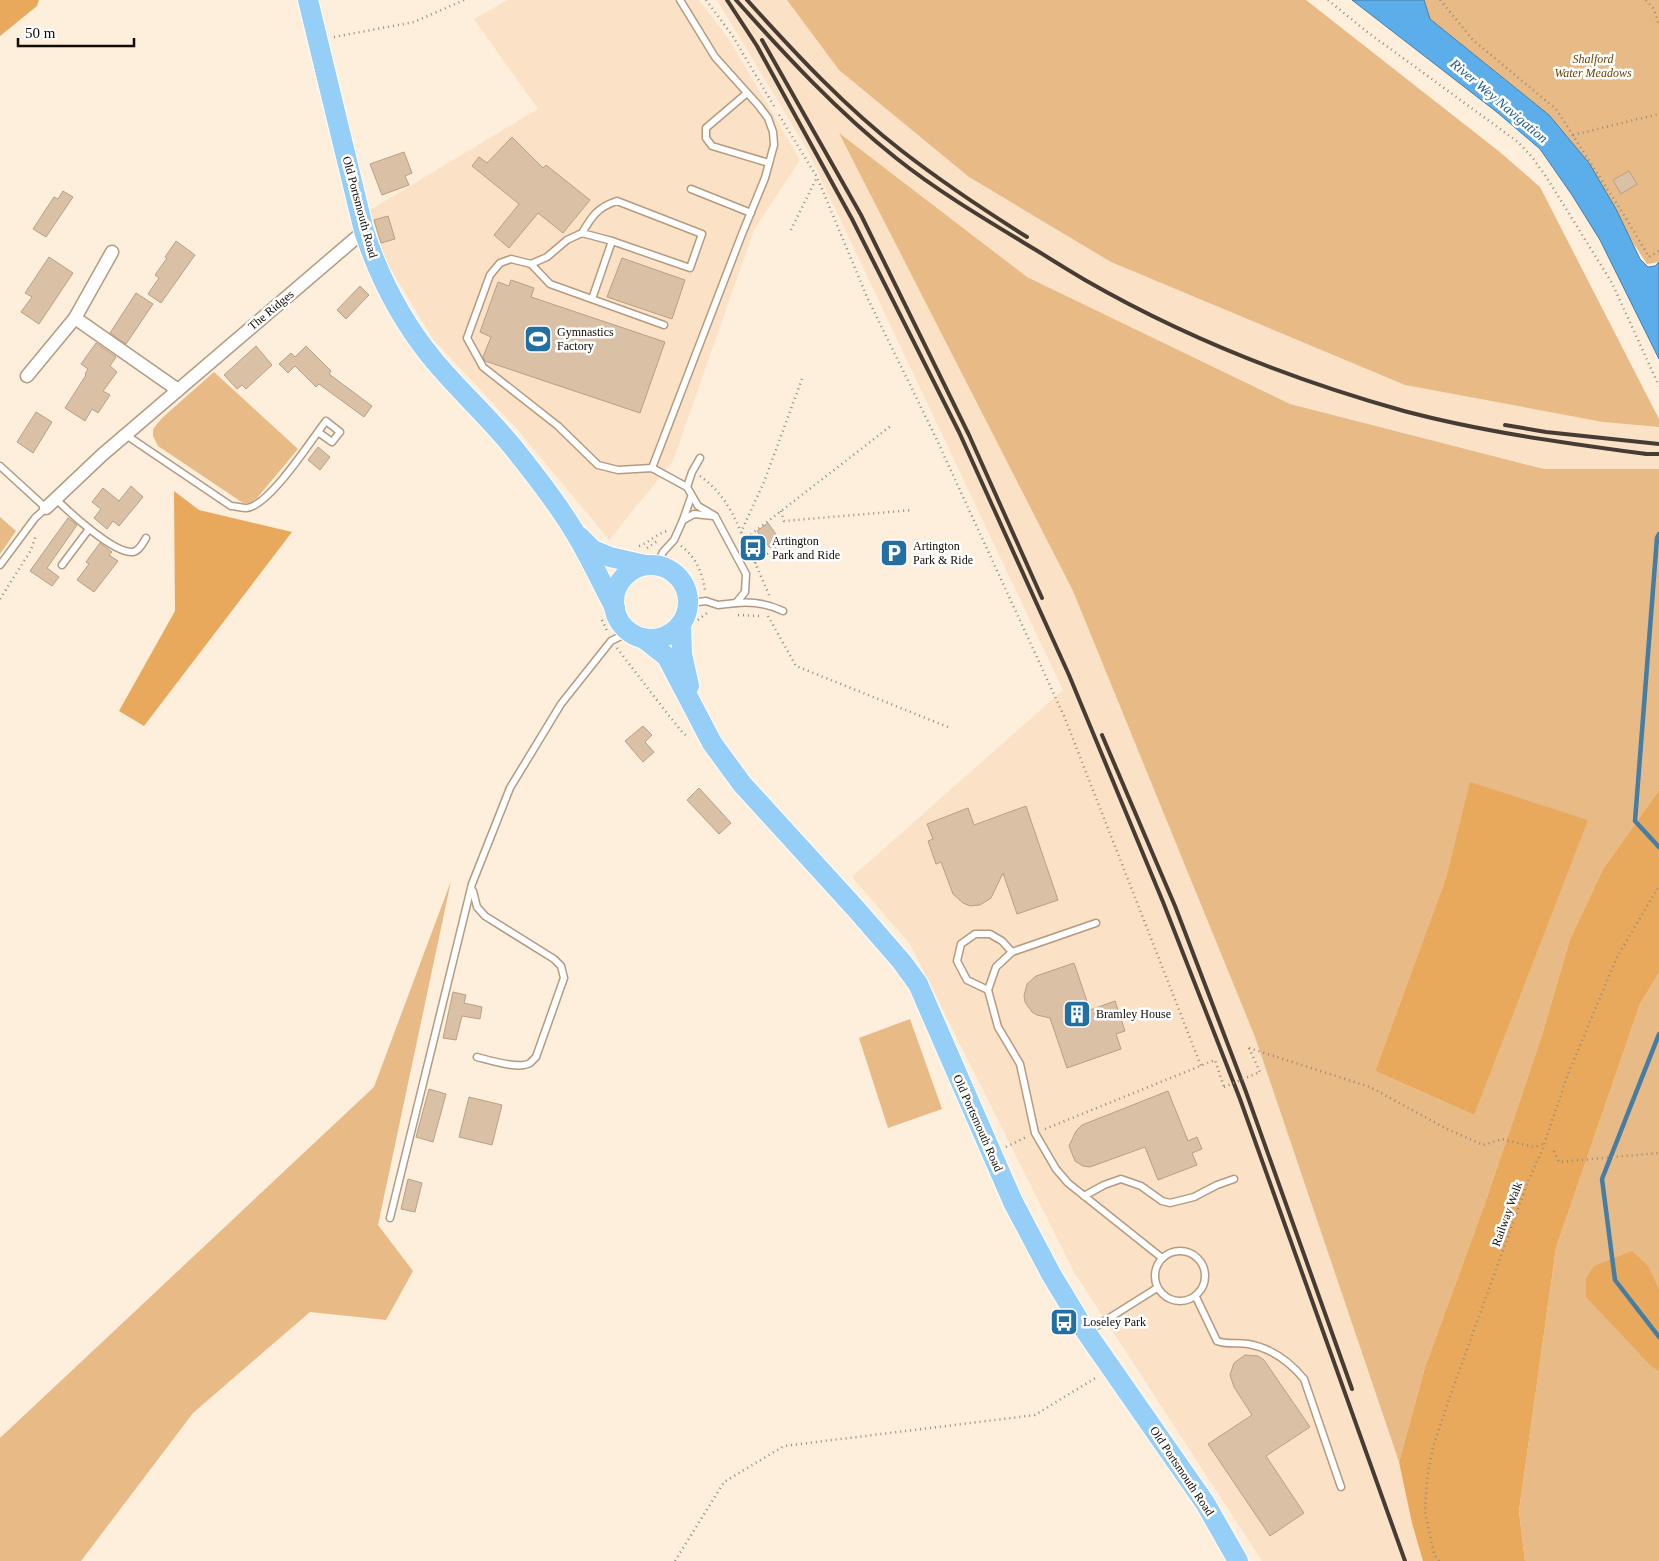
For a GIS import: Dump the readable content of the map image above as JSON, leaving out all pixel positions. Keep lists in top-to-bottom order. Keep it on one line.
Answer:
{"streets":{"main road":["Old Portsmouth Road"],"street":["The Ridges"],"path":["Railway Walk"]},"crossings":[["Old Portsmouth Road","The Ridges"]],"water":["River Wey Navigation"],"parks":["Shalford Water Meadows"],"places":{"sports":["Gymnastics Factory"],"bus stop":["Artington Park and Ride","Loseley Park"],"parking":["Artington Park & Ride"],"building":["Bramley House"]},"scale_bar":"50 m"}
